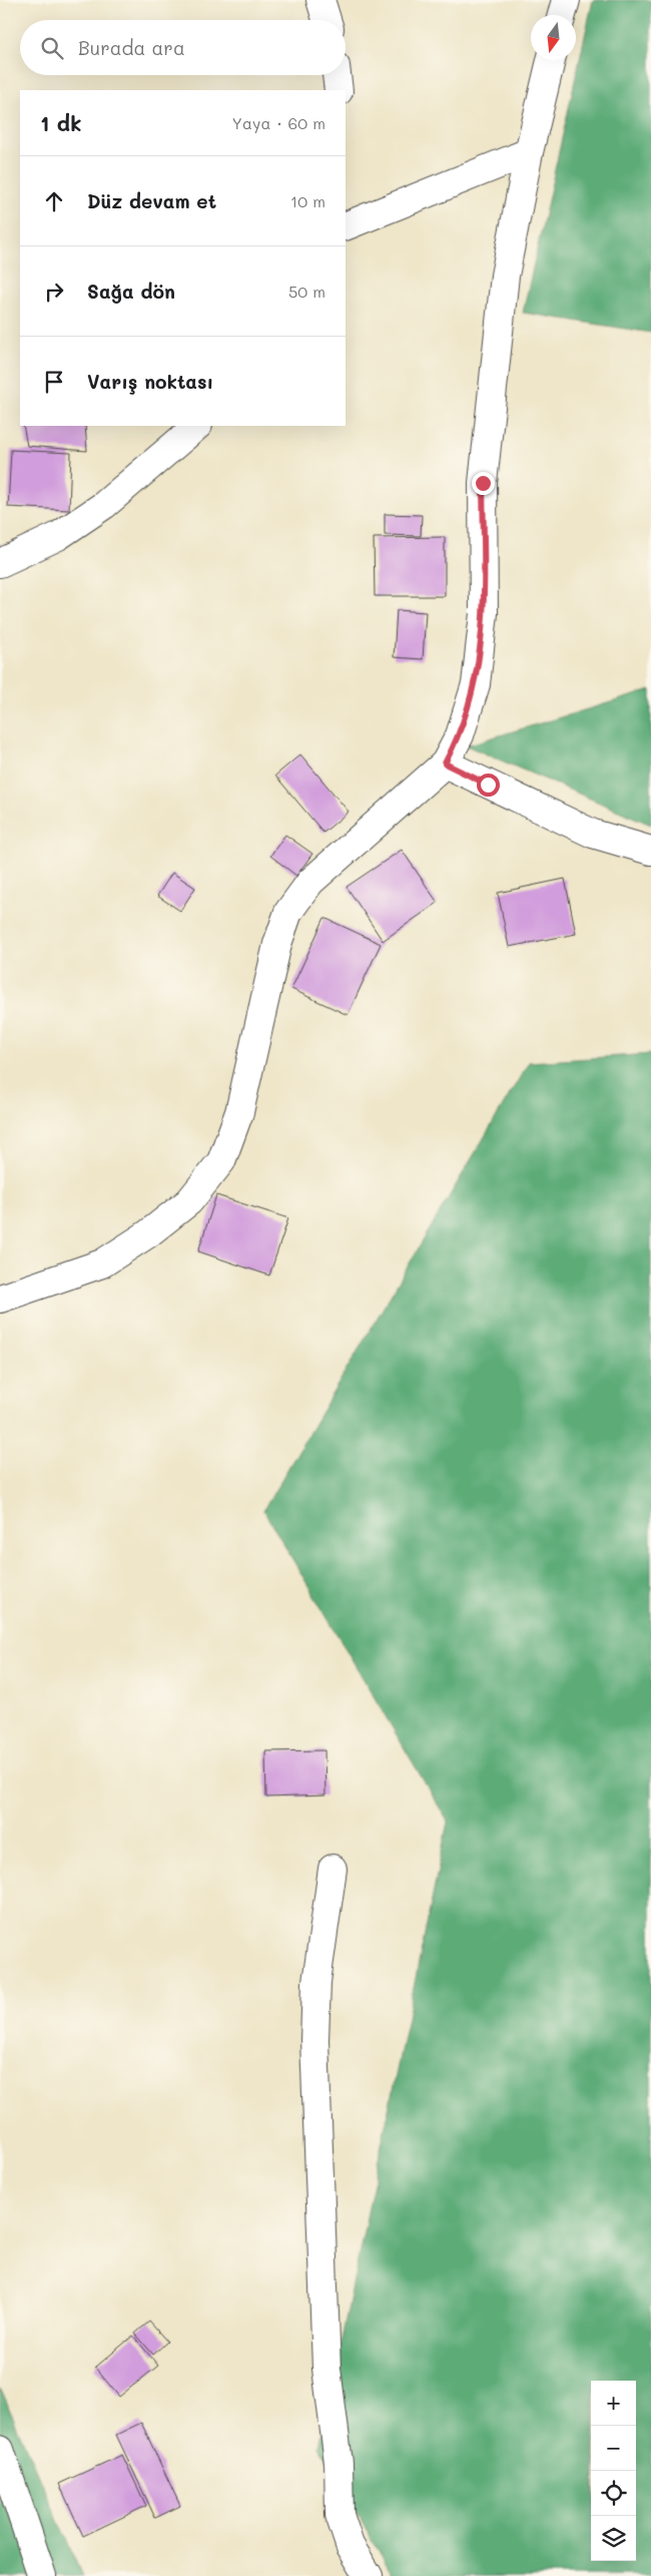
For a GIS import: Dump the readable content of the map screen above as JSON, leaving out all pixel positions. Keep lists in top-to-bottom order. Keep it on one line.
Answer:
{"north":"bottom","page":{"search":"Burada ara","heading":["1 dk","Yaya · 60 m"],"list":[["Düz devam et","10 m"],["Sağa dön","50 m"],"Varış noktası"],"map_buttons":["+","−"]}}
